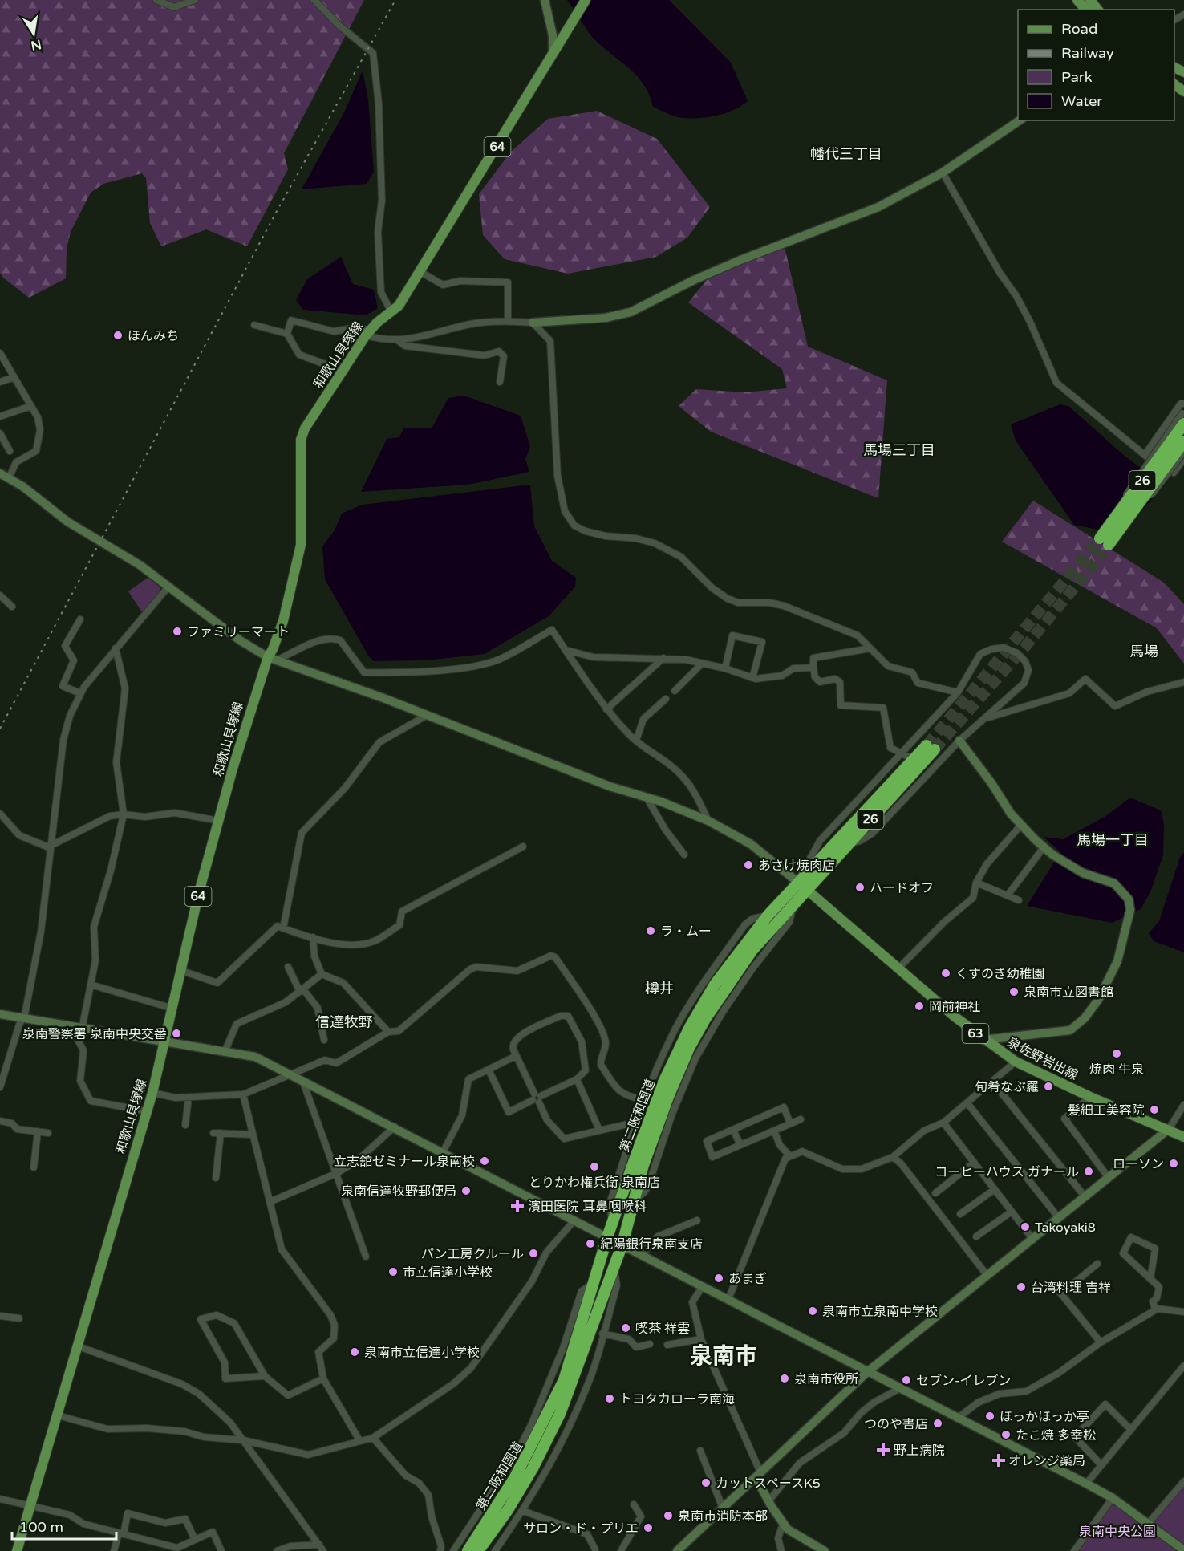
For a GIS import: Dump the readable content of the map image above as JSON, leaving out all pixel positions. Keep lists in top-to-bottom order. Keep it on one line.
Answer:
{"streets":{"highway":["26","第二阪和国道"],"main road":["64","和歌山貝塚線","63","泉佐野岩出線"]},"crossings":[["泉佐野岩出線","第二阪和国道"]],"districts":["幡代三丁目","馬場三丁目","馬場","馬場一丁目","樽井","信達牧野","泉南市"],"parks":["泉南中央公園"],"places":{"other":["ほんみち","ファミリーマート","あさけ焼肉店","ハードオフ","ラ・ムー","くすのき幼稚園","泉南市立図書館","岡前神社","泉南警察署 泉南中央交番","焼肉 牛泉","旬肴なぶ羅","髪細工美容院","立志舘ゼミナール泉南校","ローソン","とりかわ権兵衛 泉南店","コーヒーハウス ガナール","泉南信達牧野郵便局","Takoyaki8","紀陽銀行泉南支店","パン工房クルール","市立信達小学校","あまぎ","台湾料理 吉祥","泉南市立泉南中学校","喫茶 祥雲","泉南市立信達小学校","泉南市役所","セブン-イレブン","トヨタカローラ南海","ほっかほっか亭","つのや書店","たこ焼 多幸松","カットスペースK5","泉南市消防本部","サロン・ド・プリエ"],"health":["濱田医院 耳鼻咽喉科","野上病院","オレンジ薬局"]},"legend":["Road","Railway","Park","Water"],"scale_bar":"100 m","north":"bottom"}
